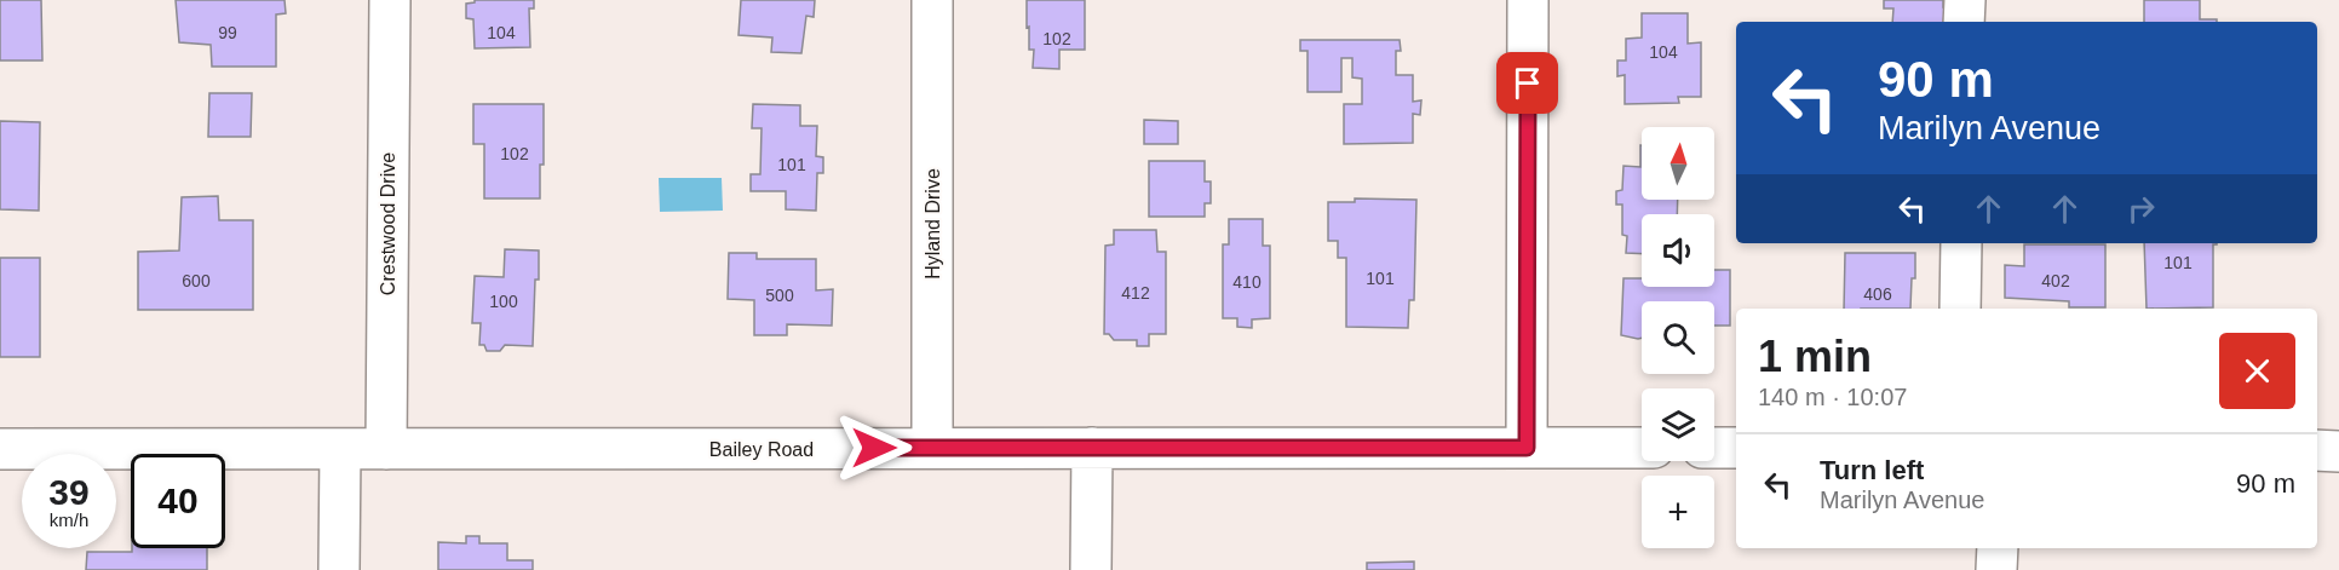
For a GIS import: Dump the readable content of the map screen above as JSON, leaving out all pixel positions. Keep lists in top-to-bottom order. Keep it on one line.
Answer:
{"streets":{"street":["Crestwood Drive","Hyland Drive","Bailey Road"]},"crossings":[["Crestwood Drive","Bailey Road"],["Hyland Drive","Bailey Road"]],"house_numbers":["99","104","102","104","102","101","101","101","600","402","410","412","406","500","100"],"north":"top","page":{"turn":["90 m","Marilyn Avenue"],"map_buttons":"+","heading":["1 min","140 m · 10:07"],"list":[{"name":"Turn left","note":"Marilyn Avenue","value":"90 m"}],"speed":"39 km/h","limit":"40"}}
